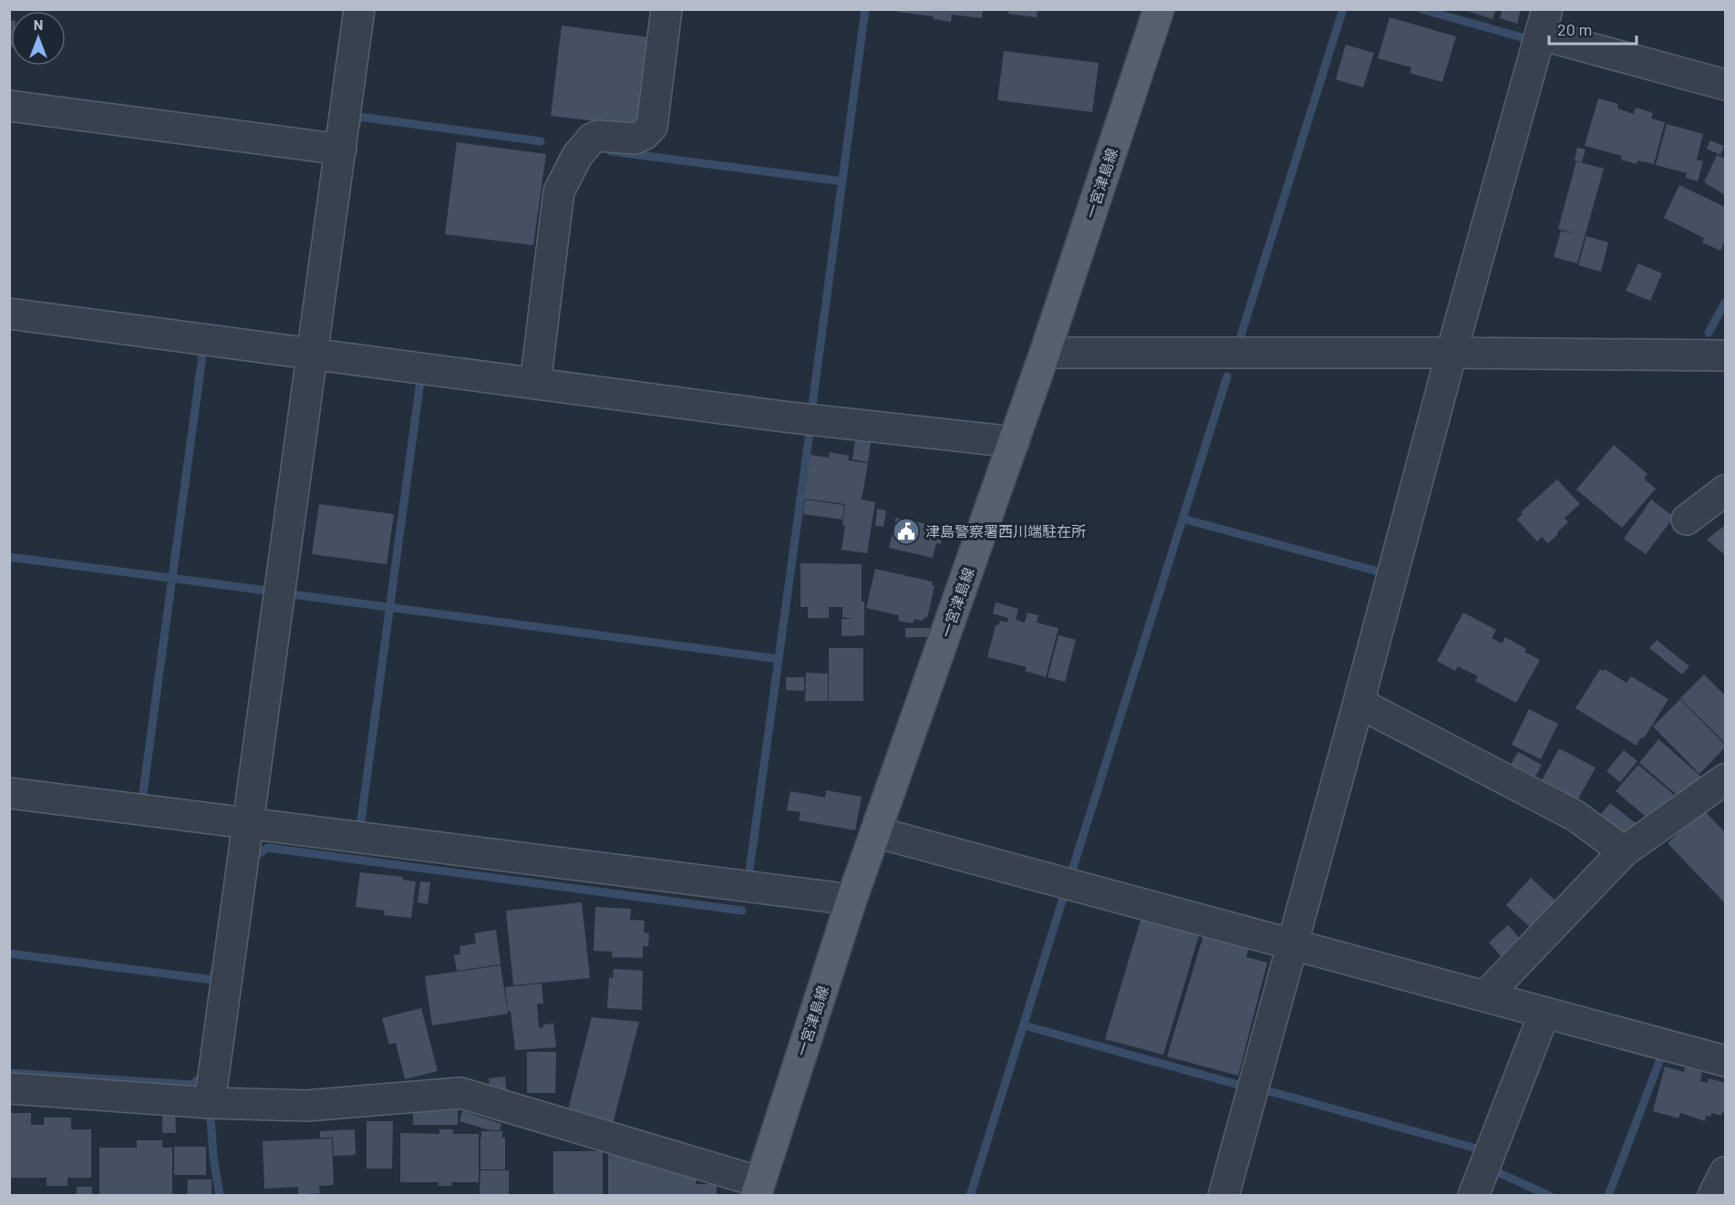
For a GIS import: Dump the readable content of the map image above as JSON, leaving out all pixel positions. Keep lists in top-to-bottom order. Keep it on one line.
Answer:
{"streets":{"main road":["一宮津島線"]},"places":{"public building":["津島警察署西川端駐在所"]},"scale_bar":"20 m","north":"top"}
